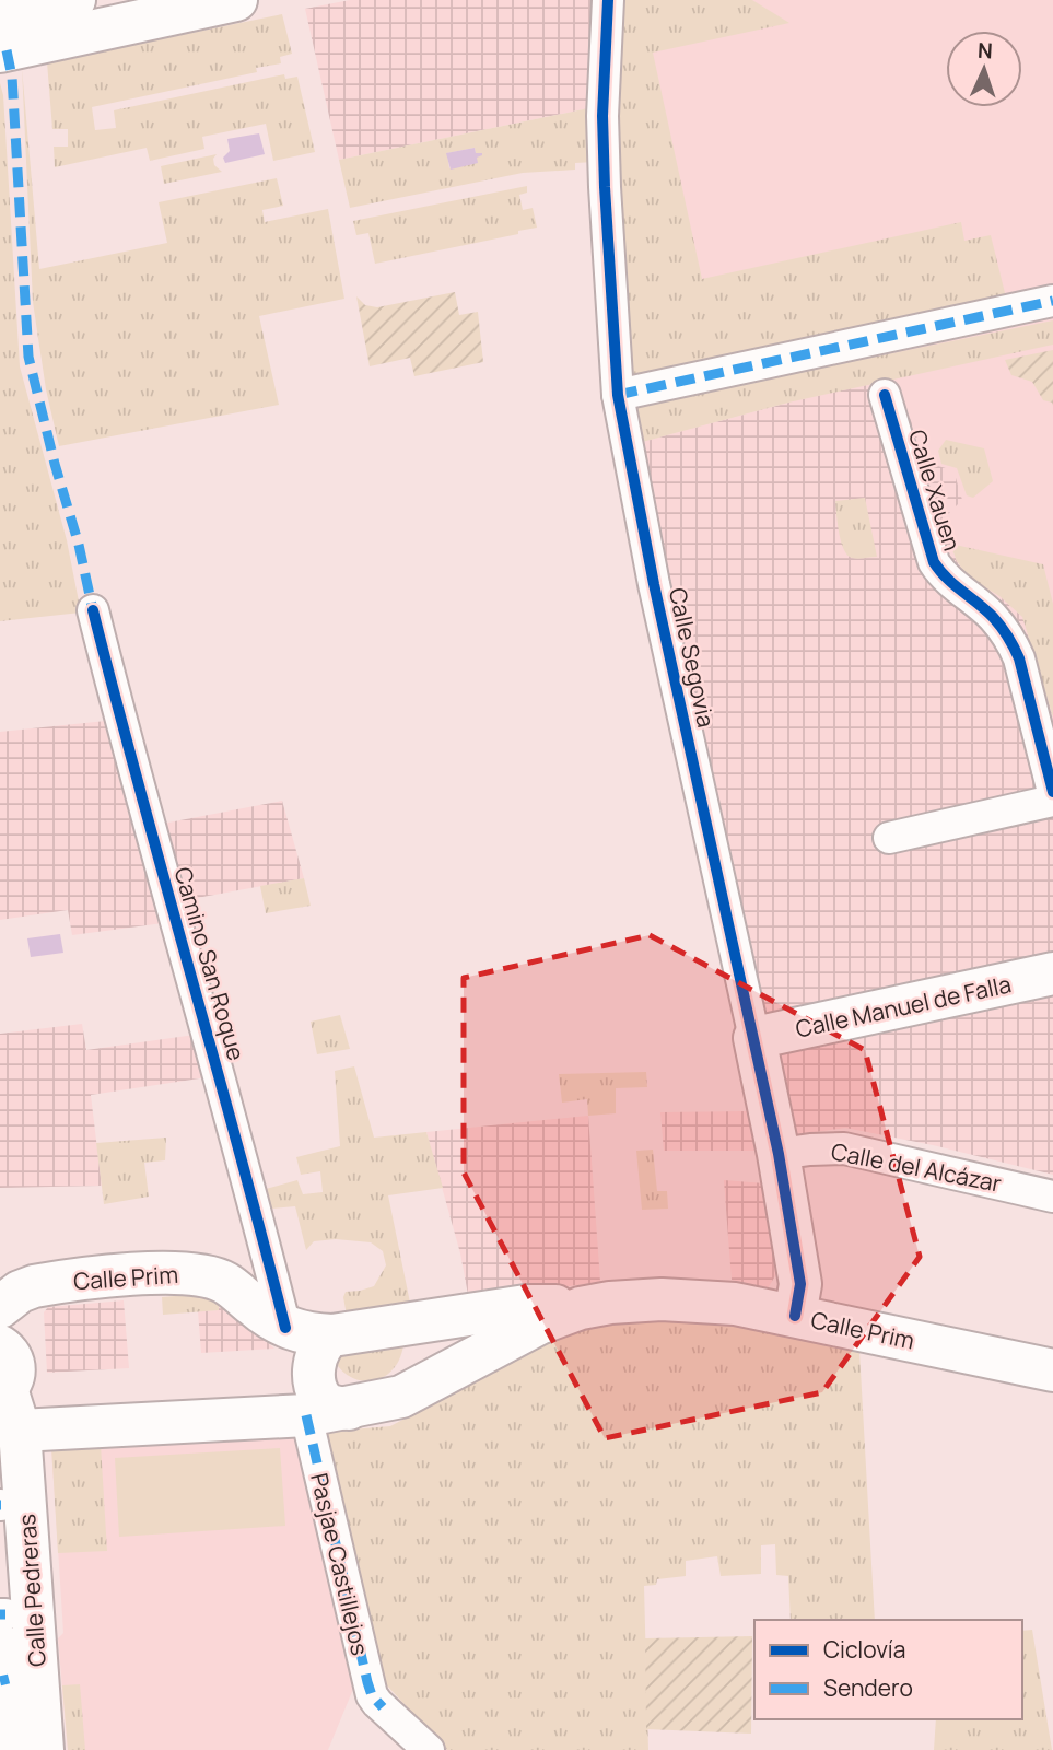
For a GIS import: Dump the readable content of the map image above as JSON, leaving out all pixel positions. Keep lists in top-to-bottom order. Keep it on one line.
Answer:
{"streets":{"main road":["Calle Segovia","Calle Manuel de Falla","Calle Prim","Calle Pedreras"],"street":["Calle Xauen","Camino San Roque","Calle del Alcázar","Pasjae Castillejos"]},"crossings":[["Calle Segovia","Calle Manuel de Falla"],["Calle Segovia","Calle del Alcázar"],["Calle Segovia","Calle Prim"],["Camino San Roque","Calle Prim"],["Calle Prim","Pasjae Castillejos"],["Calle Prim","Calle Pedreras"]],"legend":["Ciclovía","Sendero"],"north":"top"}
